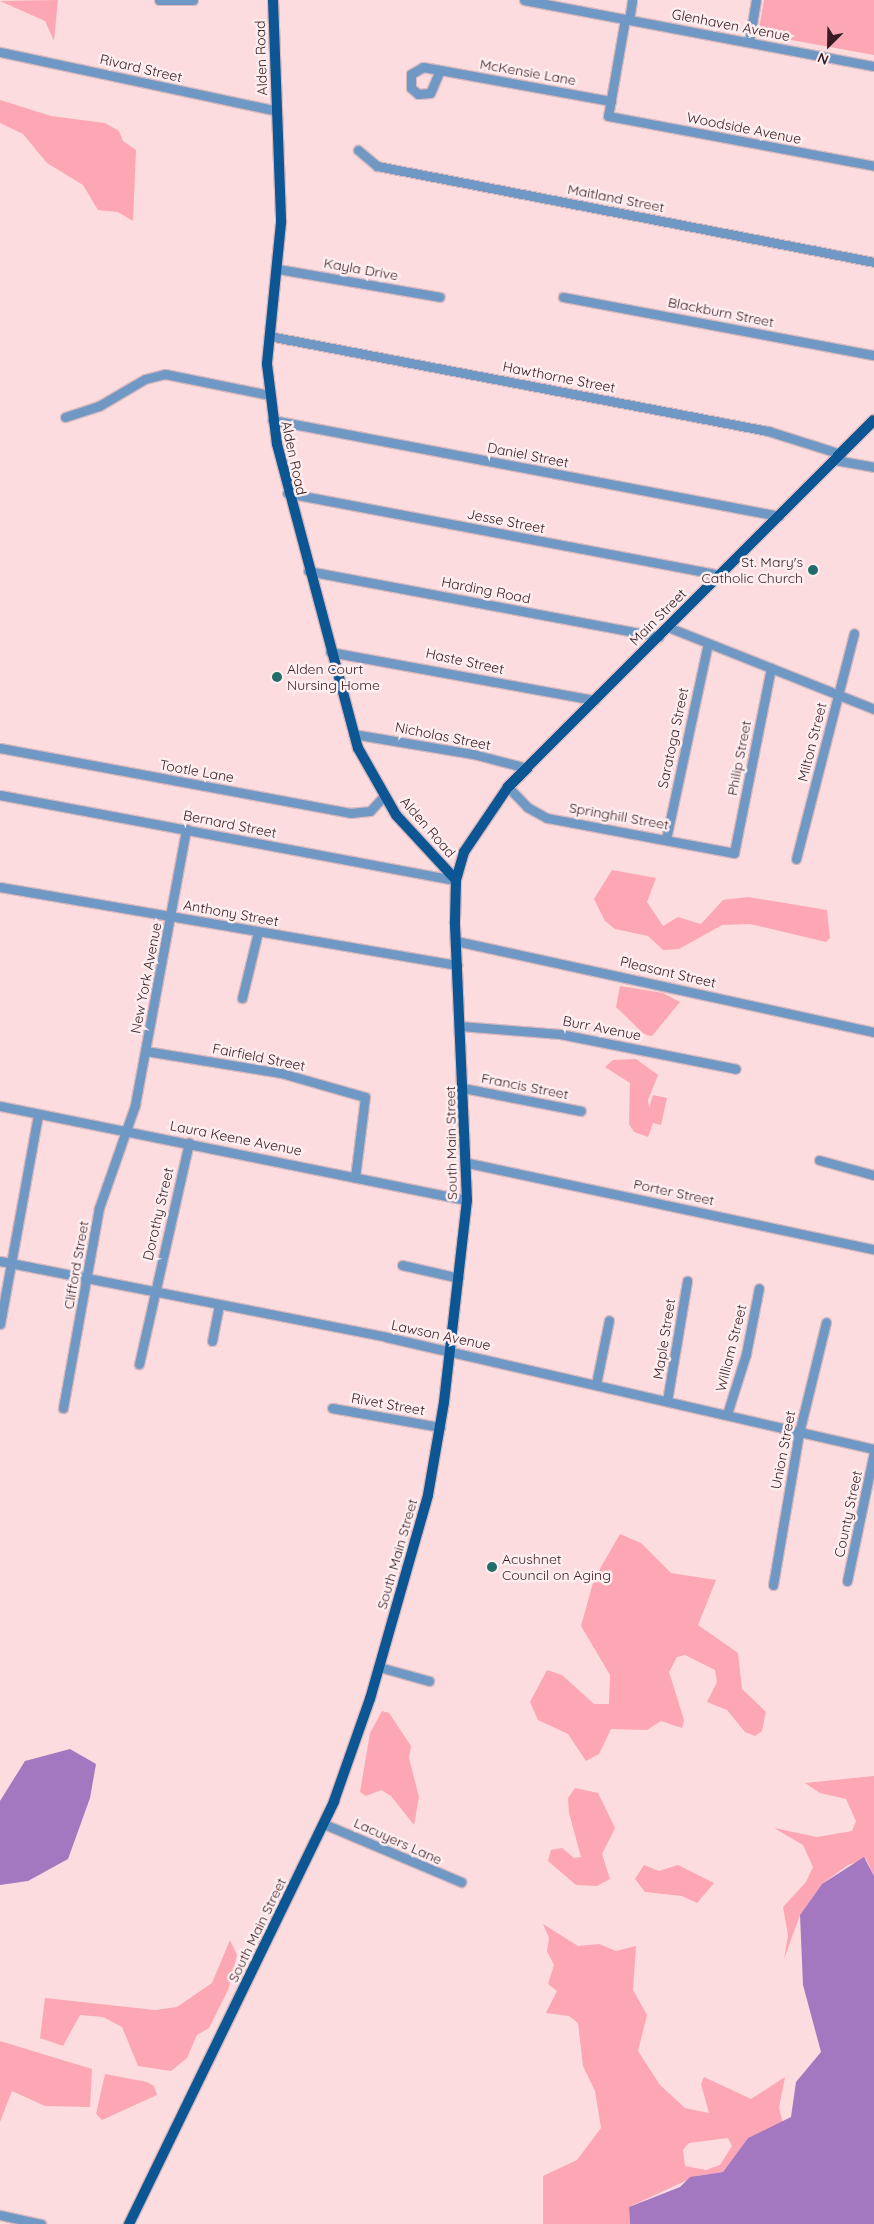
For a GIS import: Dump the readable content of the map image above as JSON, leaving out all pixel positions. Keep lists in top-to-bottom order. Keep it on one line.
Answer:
{"streets":{"main road":["Alden Road","Main Street","South Main Street"],"street":["Glenhaven Avenue","Rivard Street","McKensie Lane","Woodside Avenue","Maitland Street","Kayla Drive","Blackburn Street","Hawthorne Street","Daniel Street","Jesse Street","Harding Road","Haste Street","Nicholas Street","Saratoga Street","Milton Street","Philip Street","Tootle Lane","Springhill Street","Bernard Street","Anthony Street","Pleasant Street","New York Avenue","Burr Avenue","Fairfield Street","Francis Street","Laura Keene Avenue","Porter Street","Dorothy Street","Clifford Street","Lawson Avenue","Maple Street","William Street","Rivet Street","Union Street","County Street","Lacuyers Lane"]},"crossings":[["Alden Road","Rivard Street"],["Alden Road","Kayla Drive"],["Alden Road","Hawthorne Street"],["Alden Road","Daniel Street"],["Alden Road","Jesse Street"],["Alden Road","Harding Road"],["Alden Road","Haste Street"],["Alden Road","Nicholas Street"],["Alden Road","Tootle Lane"],["Alden Road","Bernard Street"],["Alden Road","South Main Street"],["McKensie Lane","Woodside Avenue"],["Hawthorne Street","Main Street"],["Daniel Street","Main Street"],["Jesse Street","Main Street"],["Harding Road","Main Street"],["Main Street","Haste Street"],["Main Street","Nicholas Street"],["Main Street","Springhill Street"],["Main Street","South Main Street"],["Saratoga Street","Springhill Street"],["Philip Street","Springhill Street"],["Bernard Street","New York Avenue"],["Bernard Street","South Main Street"],["Anthony Street","New York Avenue"],["Anthony Street","South Main Street"],["Pleasant Street","South Main Street"],["New York Avenue","Fairfield Street"],["New York Avenue","Laura Keene Avenue"],["New York Avenue","Clifford Street"],["Burr Avenue","South Main Street"],["Fairfield Street","Laura Keene Avenue"],["Francis Street","South Main Street"],["Laura Keene Avenue","South Main Street"],["Laura Keene Avenue","Dorothy Street"],["Laura Keene Avenue","Clifford Street"],["South Main Street","Porter Street"],["South Main Street","Lawson Avenue"],["South Main Street","Rivet Street"],["South Main Street","Lacuyers Lane"],["Dorothy Street","Lawson Avenue"],["Clifford Street","Lawson Avenue"],["Lawson Avenue","Maple Street"],["Lawson Avenue","William Street"],["Lawson Avenue","Union Street"],["Lawson Avenue","County Street"]],"places":["St. Mary's Catholic Church","Alden Court Nursing Home","Acushnet Council on Aging"],"north":"bottom left"}
